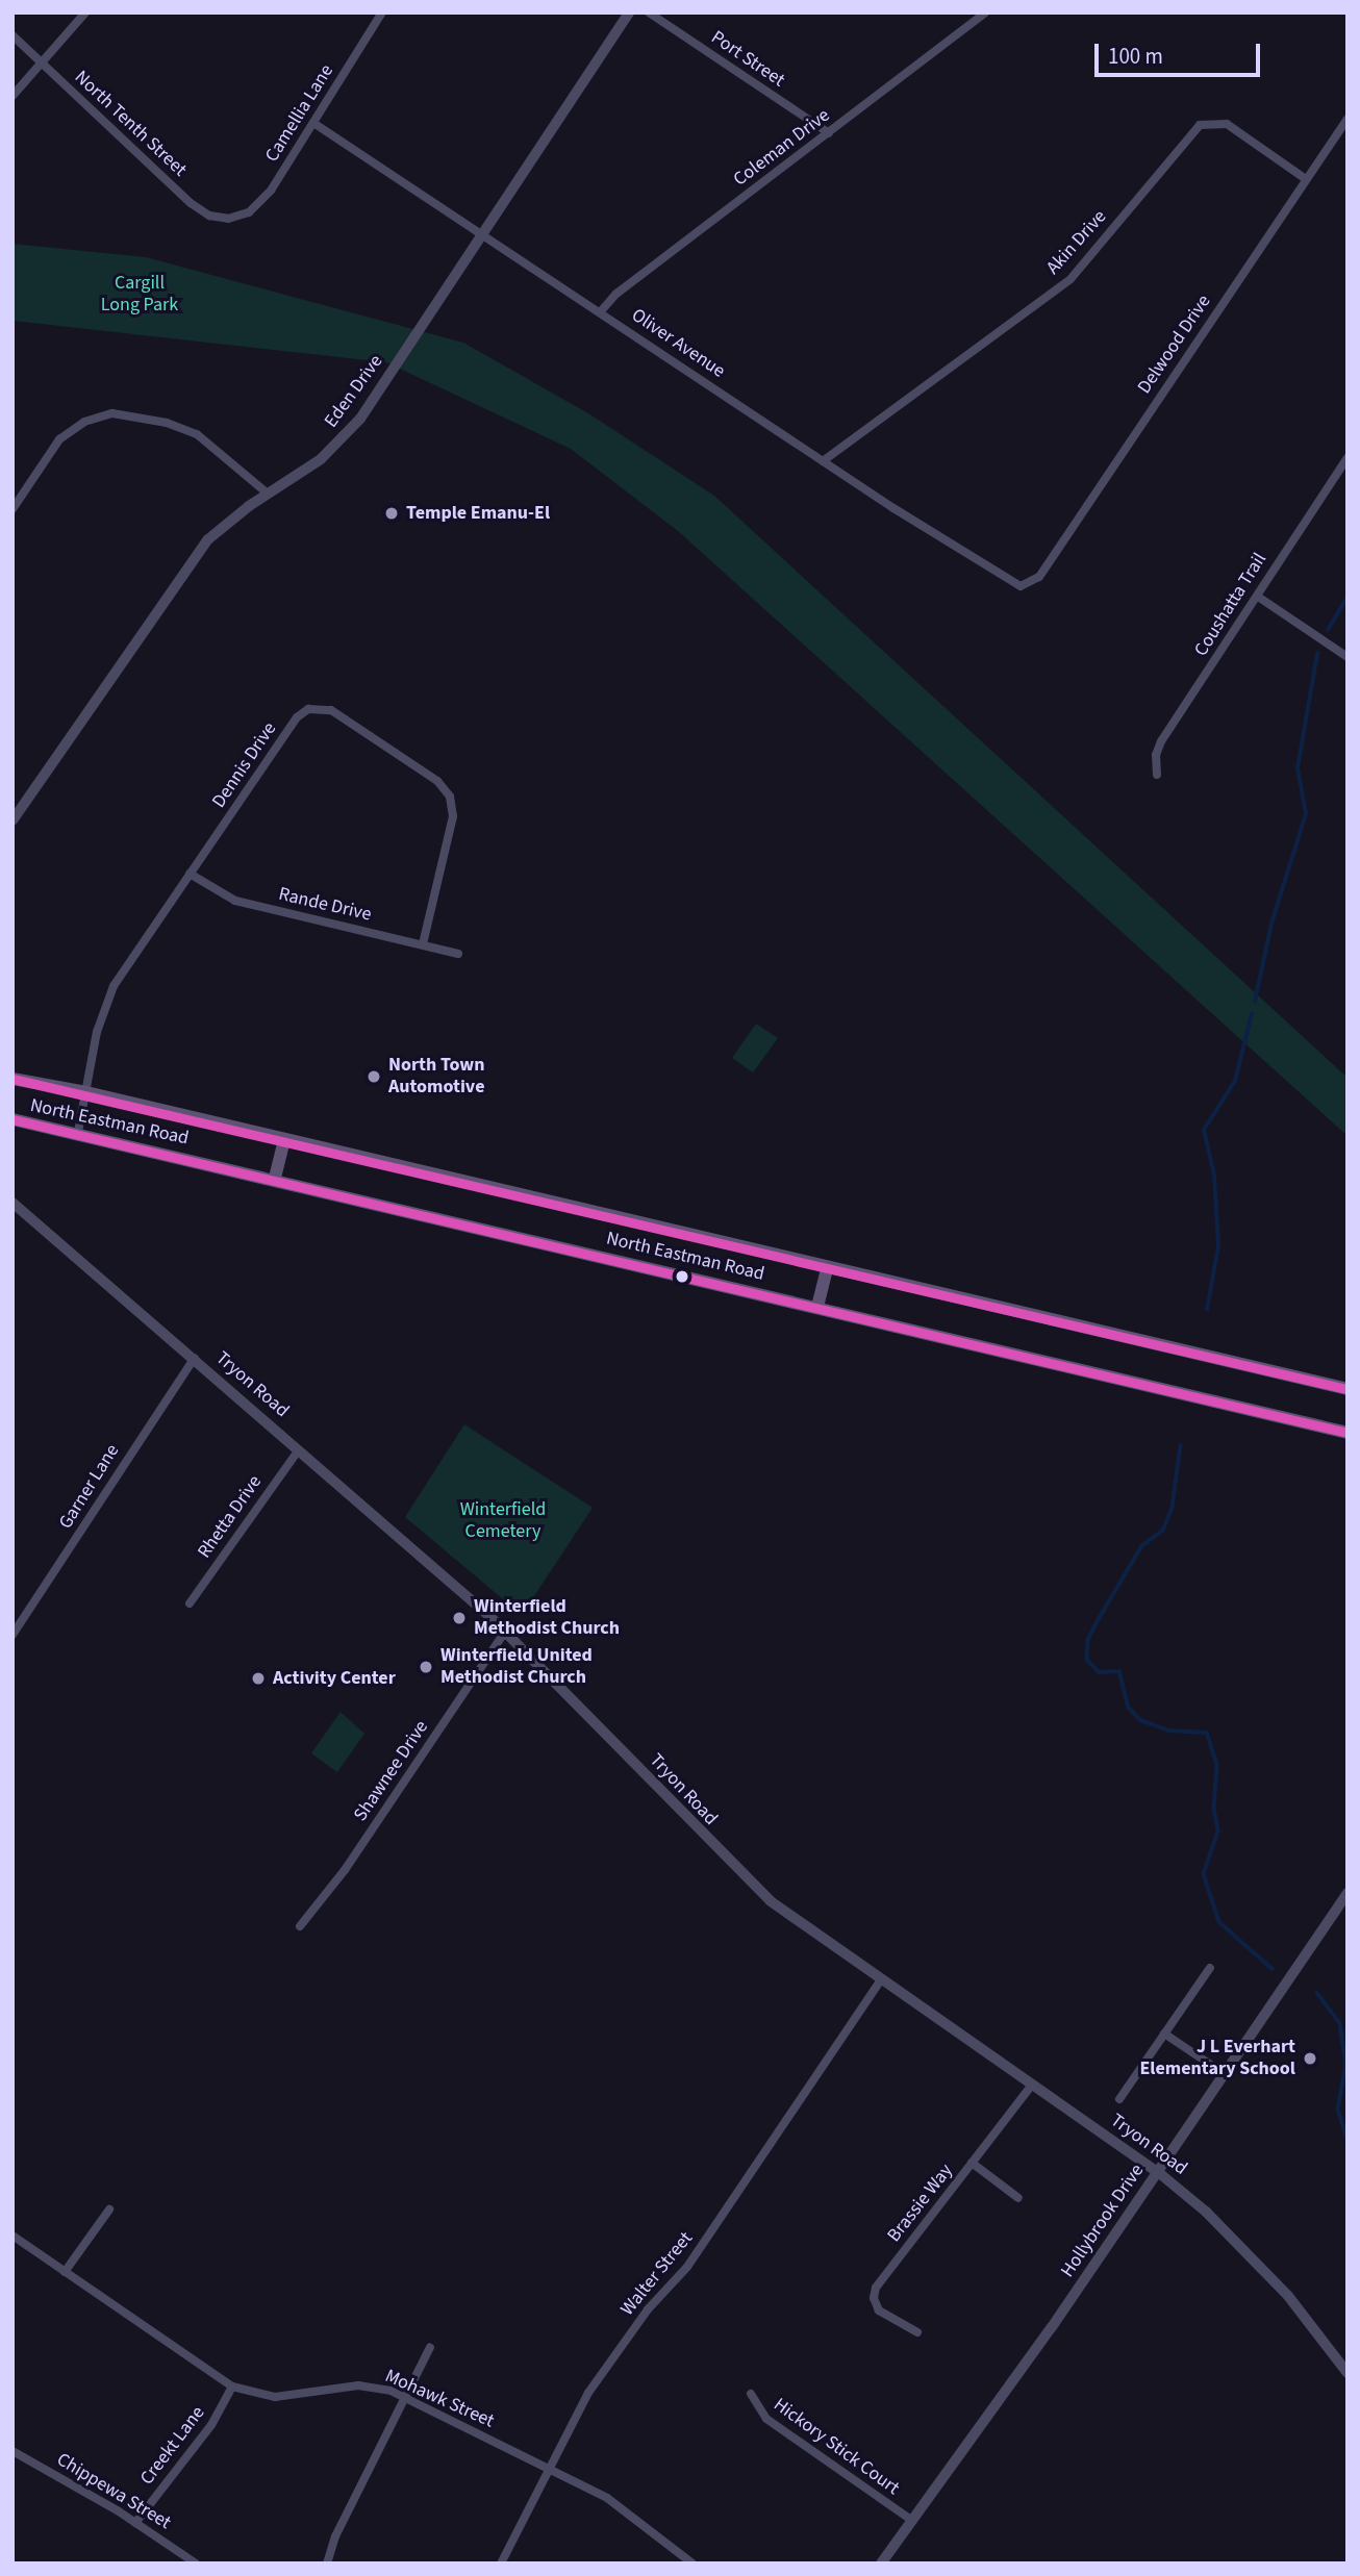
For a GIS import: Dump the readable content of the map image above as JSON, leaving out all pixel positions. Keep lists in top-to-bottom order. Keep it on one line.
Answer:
{"streets":{"main road":["North Eastman Road"],"street":["Port Street","Camellia Lane","North Tenth Street","Coleman Drive","Akin Drive","Oliver Avenue","Delwood Drive","Eden Drive","Coushatta Trail","Dennis Drive","Rande Drive","Tryon Road","Garner Lane","Rhetta Drive","Shawnee Drive","Brassie Way","Hollybrook Drive","Walter Street","Mohawk Street","Creekt Lane","Hickory Stick Court","Chippewa Street"]},"crossings":[["Port Street","Coleman Drive"],["Camellia Lane","North Tenth Street"],["Camellia Lane","Oliver Avenue"],["Coleman Drive","Oliver Avenue"],["Akin Drive","Oliver Avenue"],["Akin Drive","Delwood Drive"],["Oliver Avenue","Delwood Drive"],["Oliver Avenue","Eden Drive"],["Dennis Drive","Rande Drive"],["Dennis Drive","North Eastman Road"],["Tryon Road","Garner Lane"],["Tryon Road","Rhetta Drive"],["Tryon Road","Shawnee Drive"],["Tryon Road","Brassie Way"],["Tryon Road","Hollybrook Drive"],["Tryon Road","Walter Street"],["Hollybrook Drive","Hickory Stick Court"],["Walter Street","Mohawk Street"],["Mohawk Street","Creekt Lane"],["Creekt Lane","Chippewa Street"]],"parks":["Cargill Long Park","Winterfield Cemetery"],"places":["Temple Emanu-El","North Town Automotive","Winterfield Methodist Church","Winterfield United Methodist Church","Activity Center","J L Everhart Elementary School"],"scale_bar":"100 m"}
